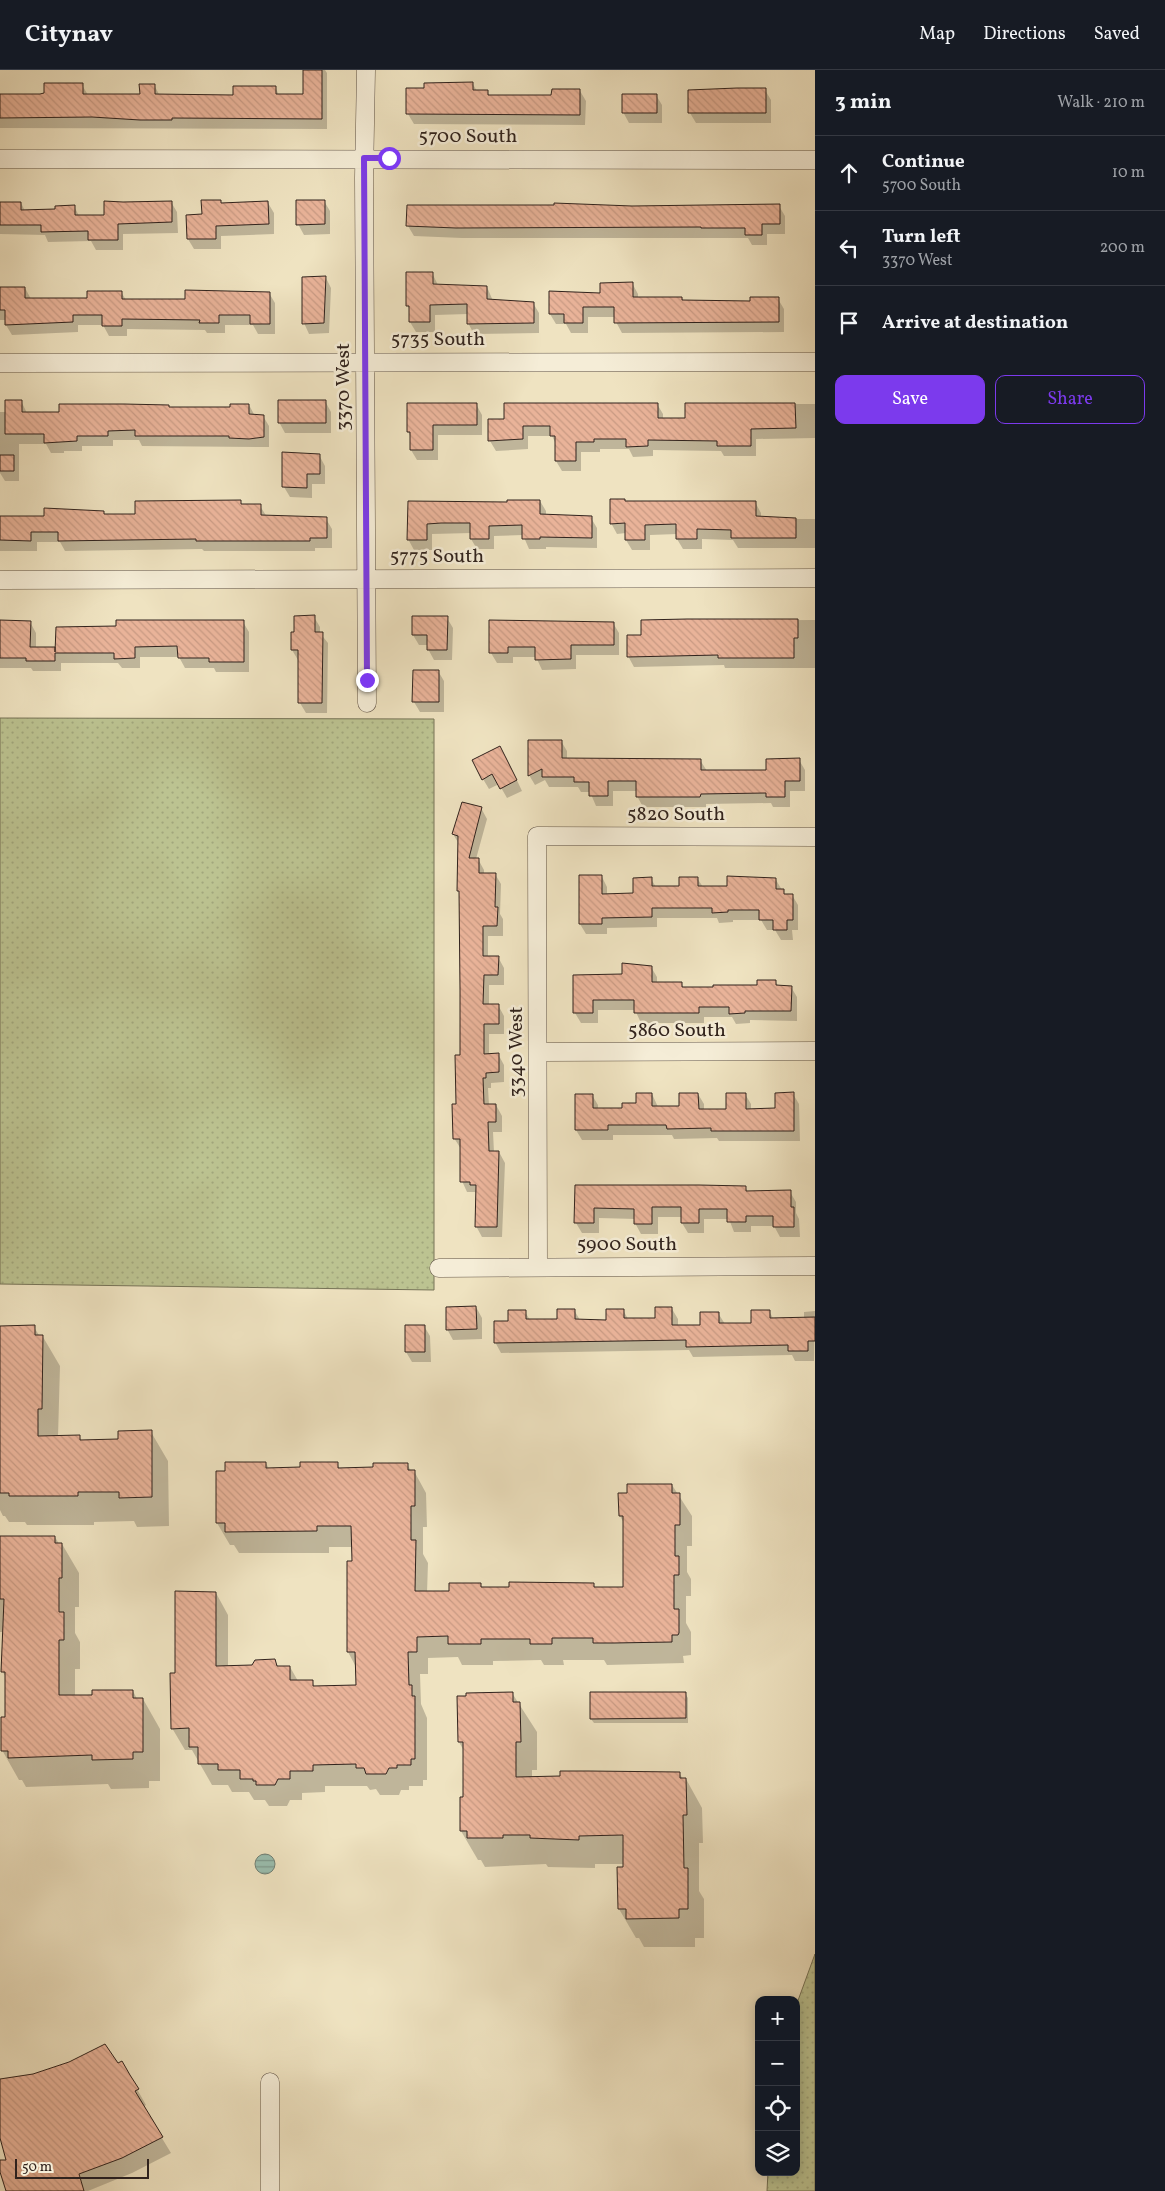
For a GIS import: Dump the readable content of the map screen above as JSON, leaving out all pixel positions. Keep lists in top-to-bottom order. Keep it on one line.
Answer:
{"streets":{"street":["5700 South","5735 South","3370 West","5775 South","5820 South","5860 South","3340 West","5900 South"]},"crossings":[["5700 South","3370 West"],["5735 South","3370 West"],["3370 West","5775 South"],["5820 South","3340 West"],["5860 South","3340 West"],["3340 West","5900 South"]],"scale_bar":"50 m","page":{"header":"Citynav","nav":["Map","Directions","Saved"],"heading":["3 min","Walk · 210 m"],"list":[["Continue","5700 South","10 m"],["Turn left","3370 West","200 m"],"Arrive at destination"],"buttons":["Save","Share"],"map_buttons":["+","−"],"scale":"50 m"}}
